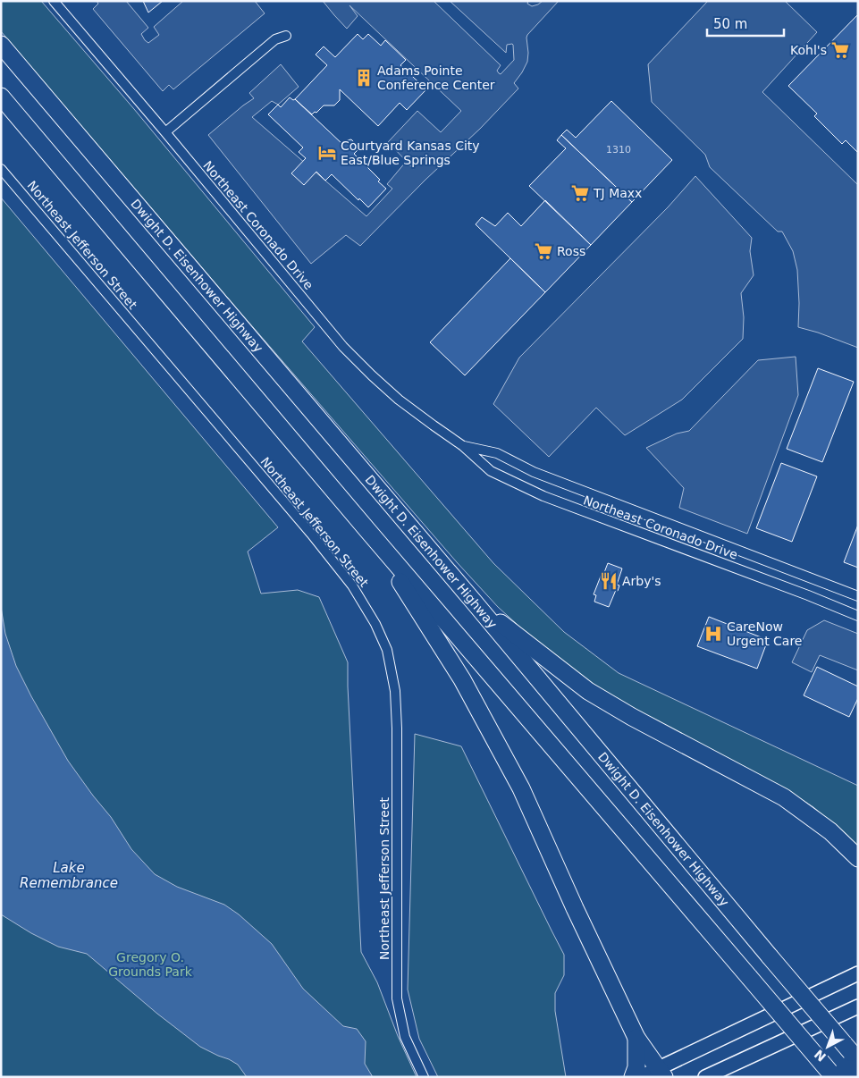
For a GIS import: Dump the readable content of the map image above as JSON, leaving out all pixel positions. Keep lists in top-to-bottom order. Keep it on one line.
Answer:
{"streets":{"highway":["Dwight D. Eisenhower Highway"],"street":["Northeast Coronado Drive","Northeast Jefferson Street"]},"water":["Lake Remembrance"],"parks":["Gregory O. Grounds Park"],"places":{"supermarket":["Kohl's","TJ Maxx","Ross"],"building":["Adams Pointe Conference Center"],"hotel":["Courtyard Kansas City East/Blue Springs"],"restaurant":["Arby's"],"hospital":["CareNow Urgent Care"]},"house_numbers":["1310"],"scale_bar":"50 m","north":"bottom left"}
